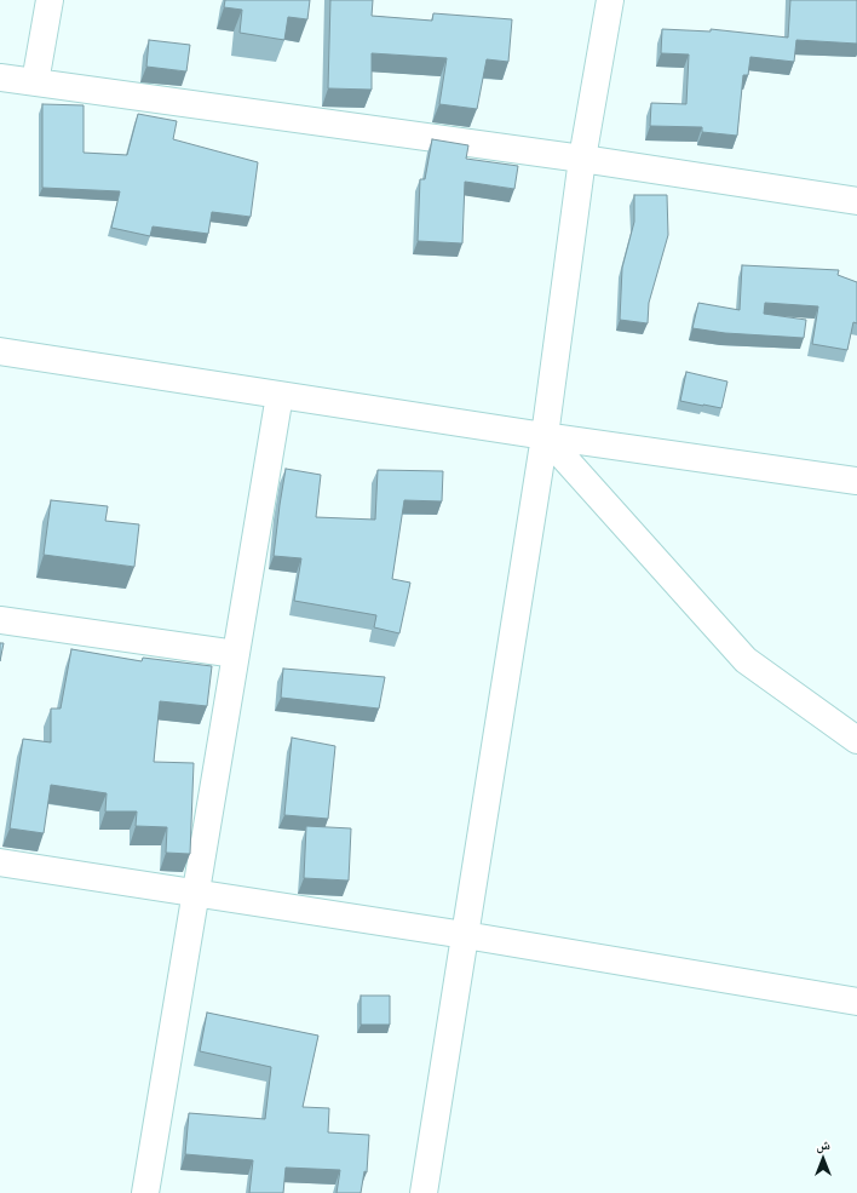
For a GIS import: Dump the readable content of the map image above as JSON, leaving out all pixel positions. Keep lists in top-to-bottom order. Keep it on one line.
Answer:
{"north":"top"}
